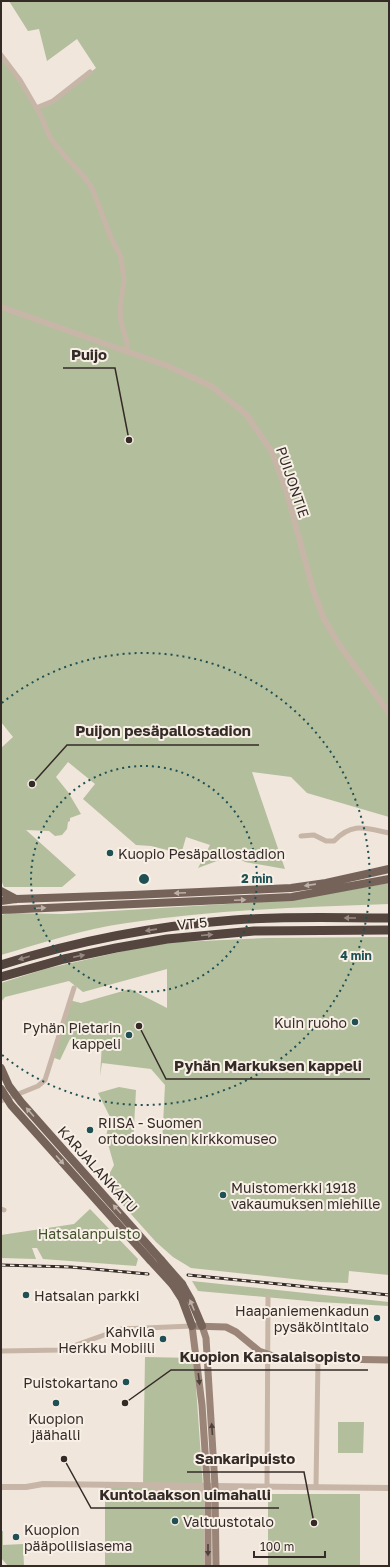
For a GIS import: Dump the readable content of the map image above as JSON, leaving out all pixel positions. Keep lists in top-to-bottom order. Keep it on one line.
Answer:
{"streets":{"highway":["VT 5"],"main road":["KARJALANKATU"],"street":["PUIJONTIE"]},"parks":["Hatsalanpuisto"],"places":["Puijo","Puijon pesäpallostadion","Kuopio Pesäpallostadion","Kuin ruoho","Pyhän Markuksen kappeli","Pyhän Pietarin kappeli","RIISA - Suomen ortodoksinen kirkkomuseo","Muistomerkki 1918 vakaumuksen miehille","Hatsalan parkki","Haapaniemenkadun pysäköintitalo","Kahvila Herkku Mobiili","Puistokartano","Kuopion jäähalli","Kuopion Kansalaisopisto","Kuntolaakson uimahalli","Valtuustotalo","Sankaripuisto","Kuopion pääpoliisiasema"],"scale_bar":"100 m","rings":["2 min","4 min"]}
